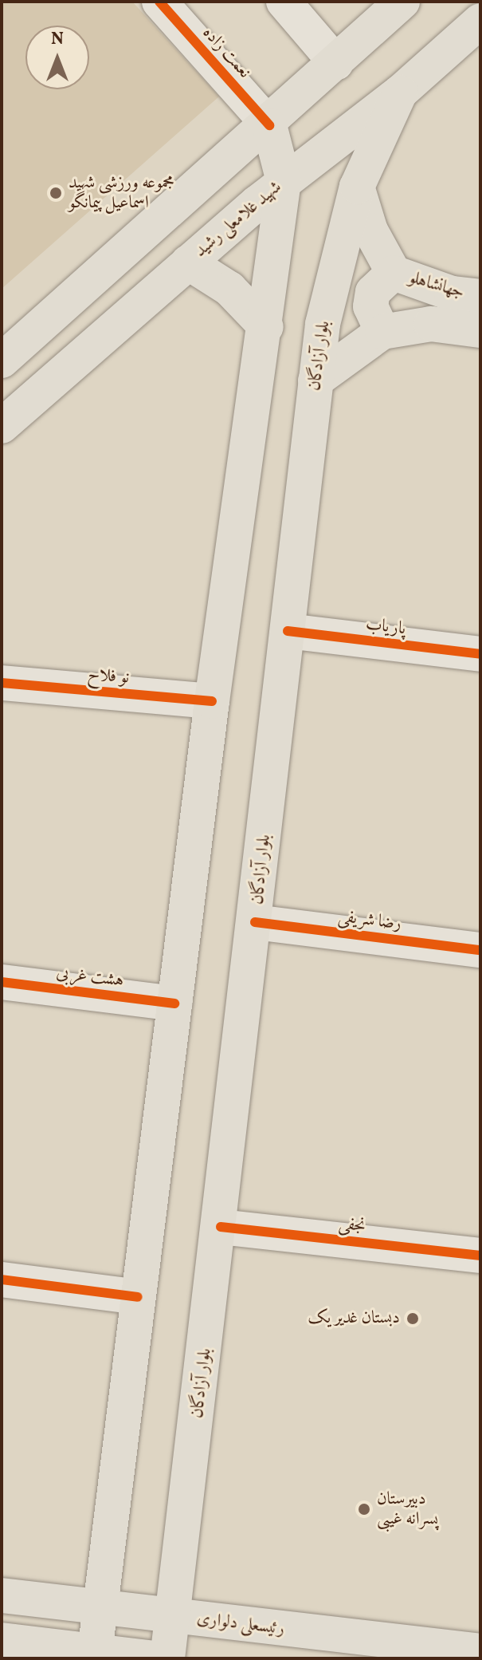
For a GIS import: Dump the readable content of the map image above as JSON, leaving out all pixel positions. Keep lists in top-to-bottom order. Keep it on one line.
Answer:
{"streets":{"main road":["شهید غلامعلی رشید","جهانشاهلو","بلوار آزادگان","رئیسعلی دلواری"],"street":["نعمت زاده","پاریاب","نو فلاح","رضا شریفی","هشت غربی","نجفی"]},"crossings":[["شهید غلامعلی رشید","بلوار آزادگان"],["جهانشاهلو","بلوار آزادگان"],["بلوار آزادگان","پاریاب"],["بلوار آزادگان","رضا شریفی"],["بلوار آزادگان","نجفی"],["بلوار آزادگان","رئیسعلی دلواری"]],"places":["مجموعه ورزشی شهید اسماعیل پیمانگو","دبستان غدیر یک","دبیرستان پسرانه غیبی"],"north":"top"}
